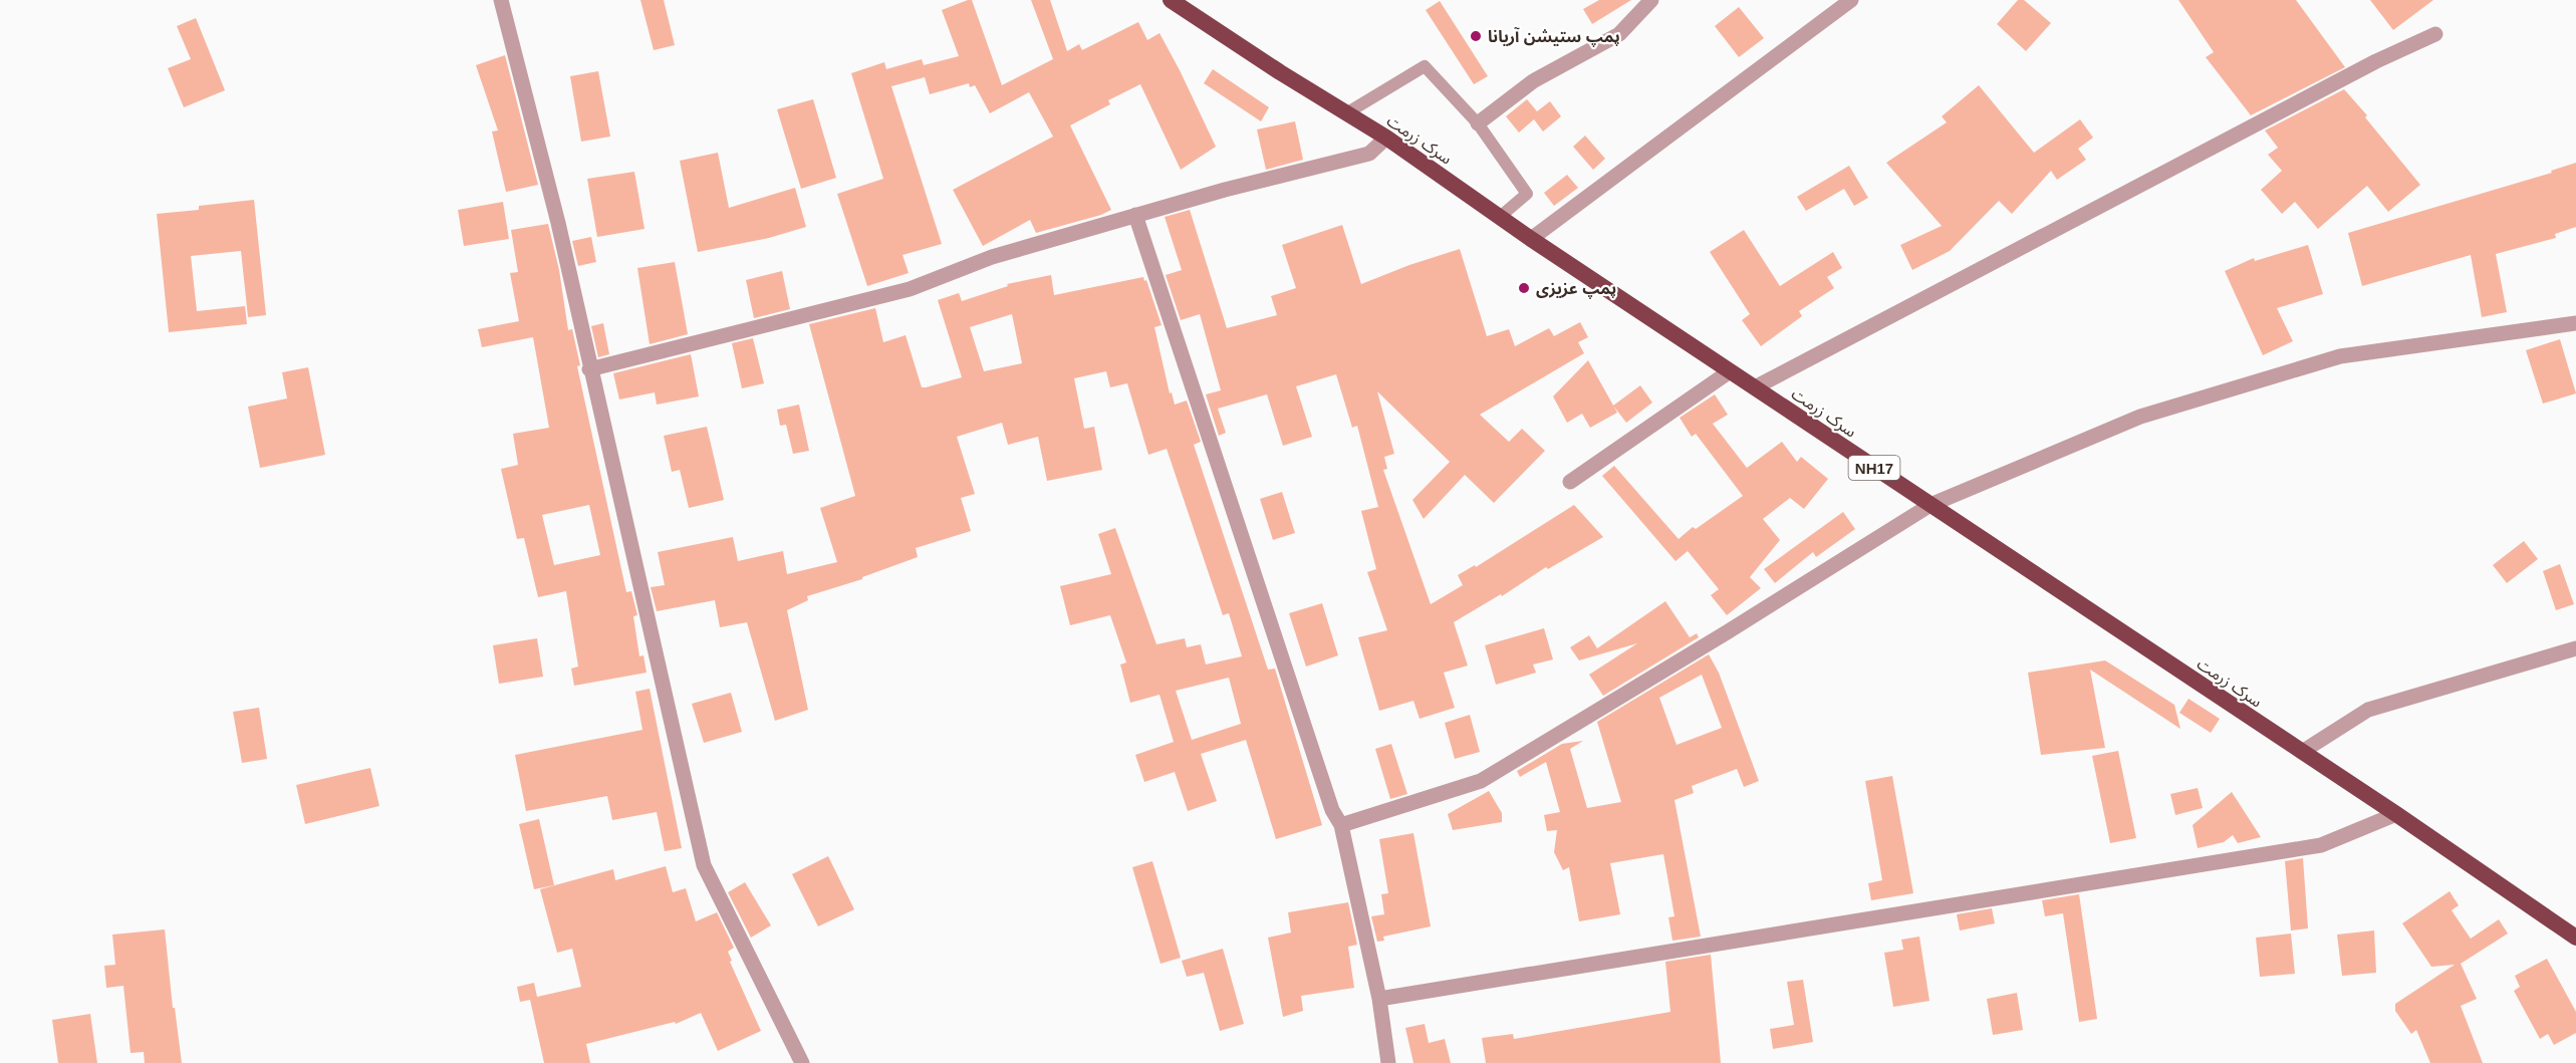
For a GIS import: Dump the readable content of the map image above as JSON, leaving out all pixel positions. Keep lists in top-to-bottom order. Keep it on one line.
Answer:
{"streets":{"highway":["سرک زرمت","NH17"]},"places":["پمپ ستیشن آریانا","پمپ عزیزی"]}
